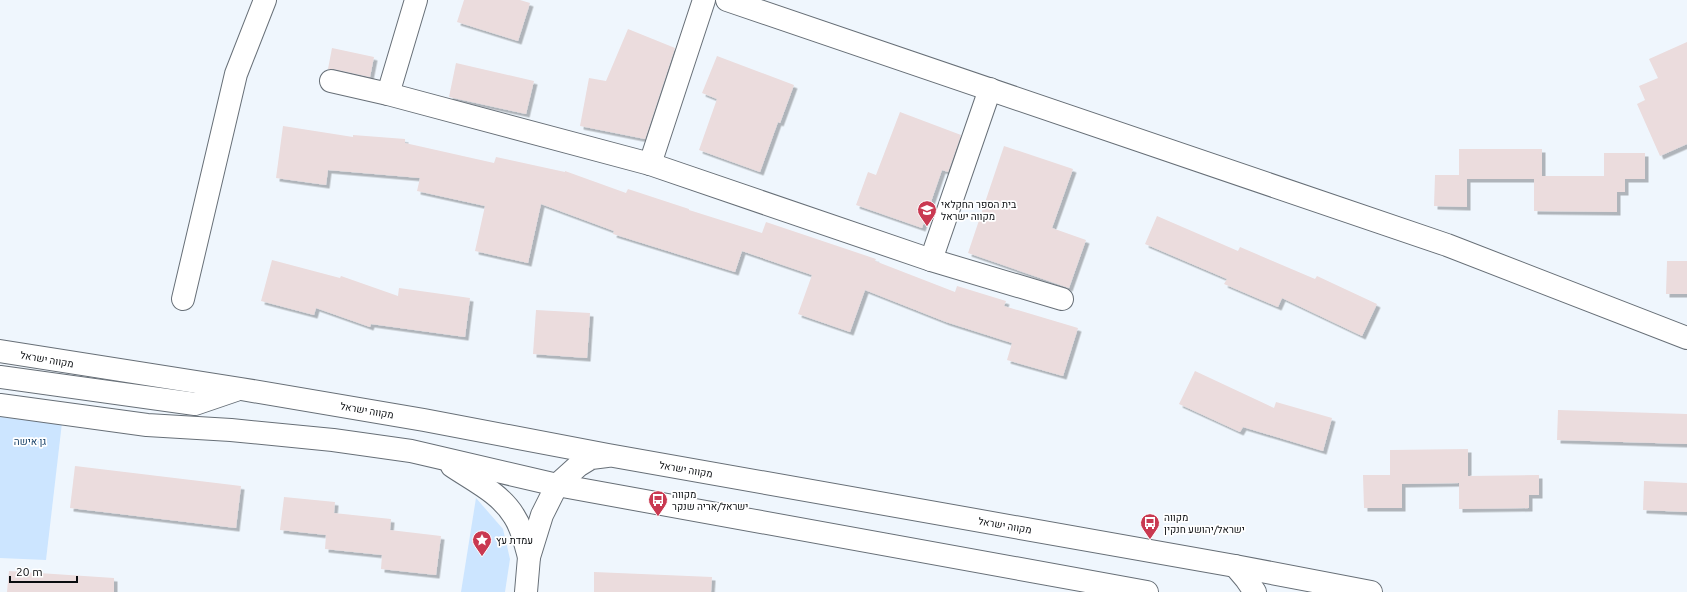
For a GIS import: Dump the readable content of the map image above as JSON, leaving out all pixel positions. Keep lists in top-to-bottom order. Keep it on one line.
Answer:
{"streets":{"main road":["מקווה ישראל"]},"parks":["גן אישה"],"places":{"school or university":["בית הספר החקלאי מקווה ישראל"],"bus stop":["מקווה ישראל/אריה שנקר","מקווה ישראל/יהושע חנקין"],"place":["עמדת עץ"]},"scale_bar":"20 m"}
